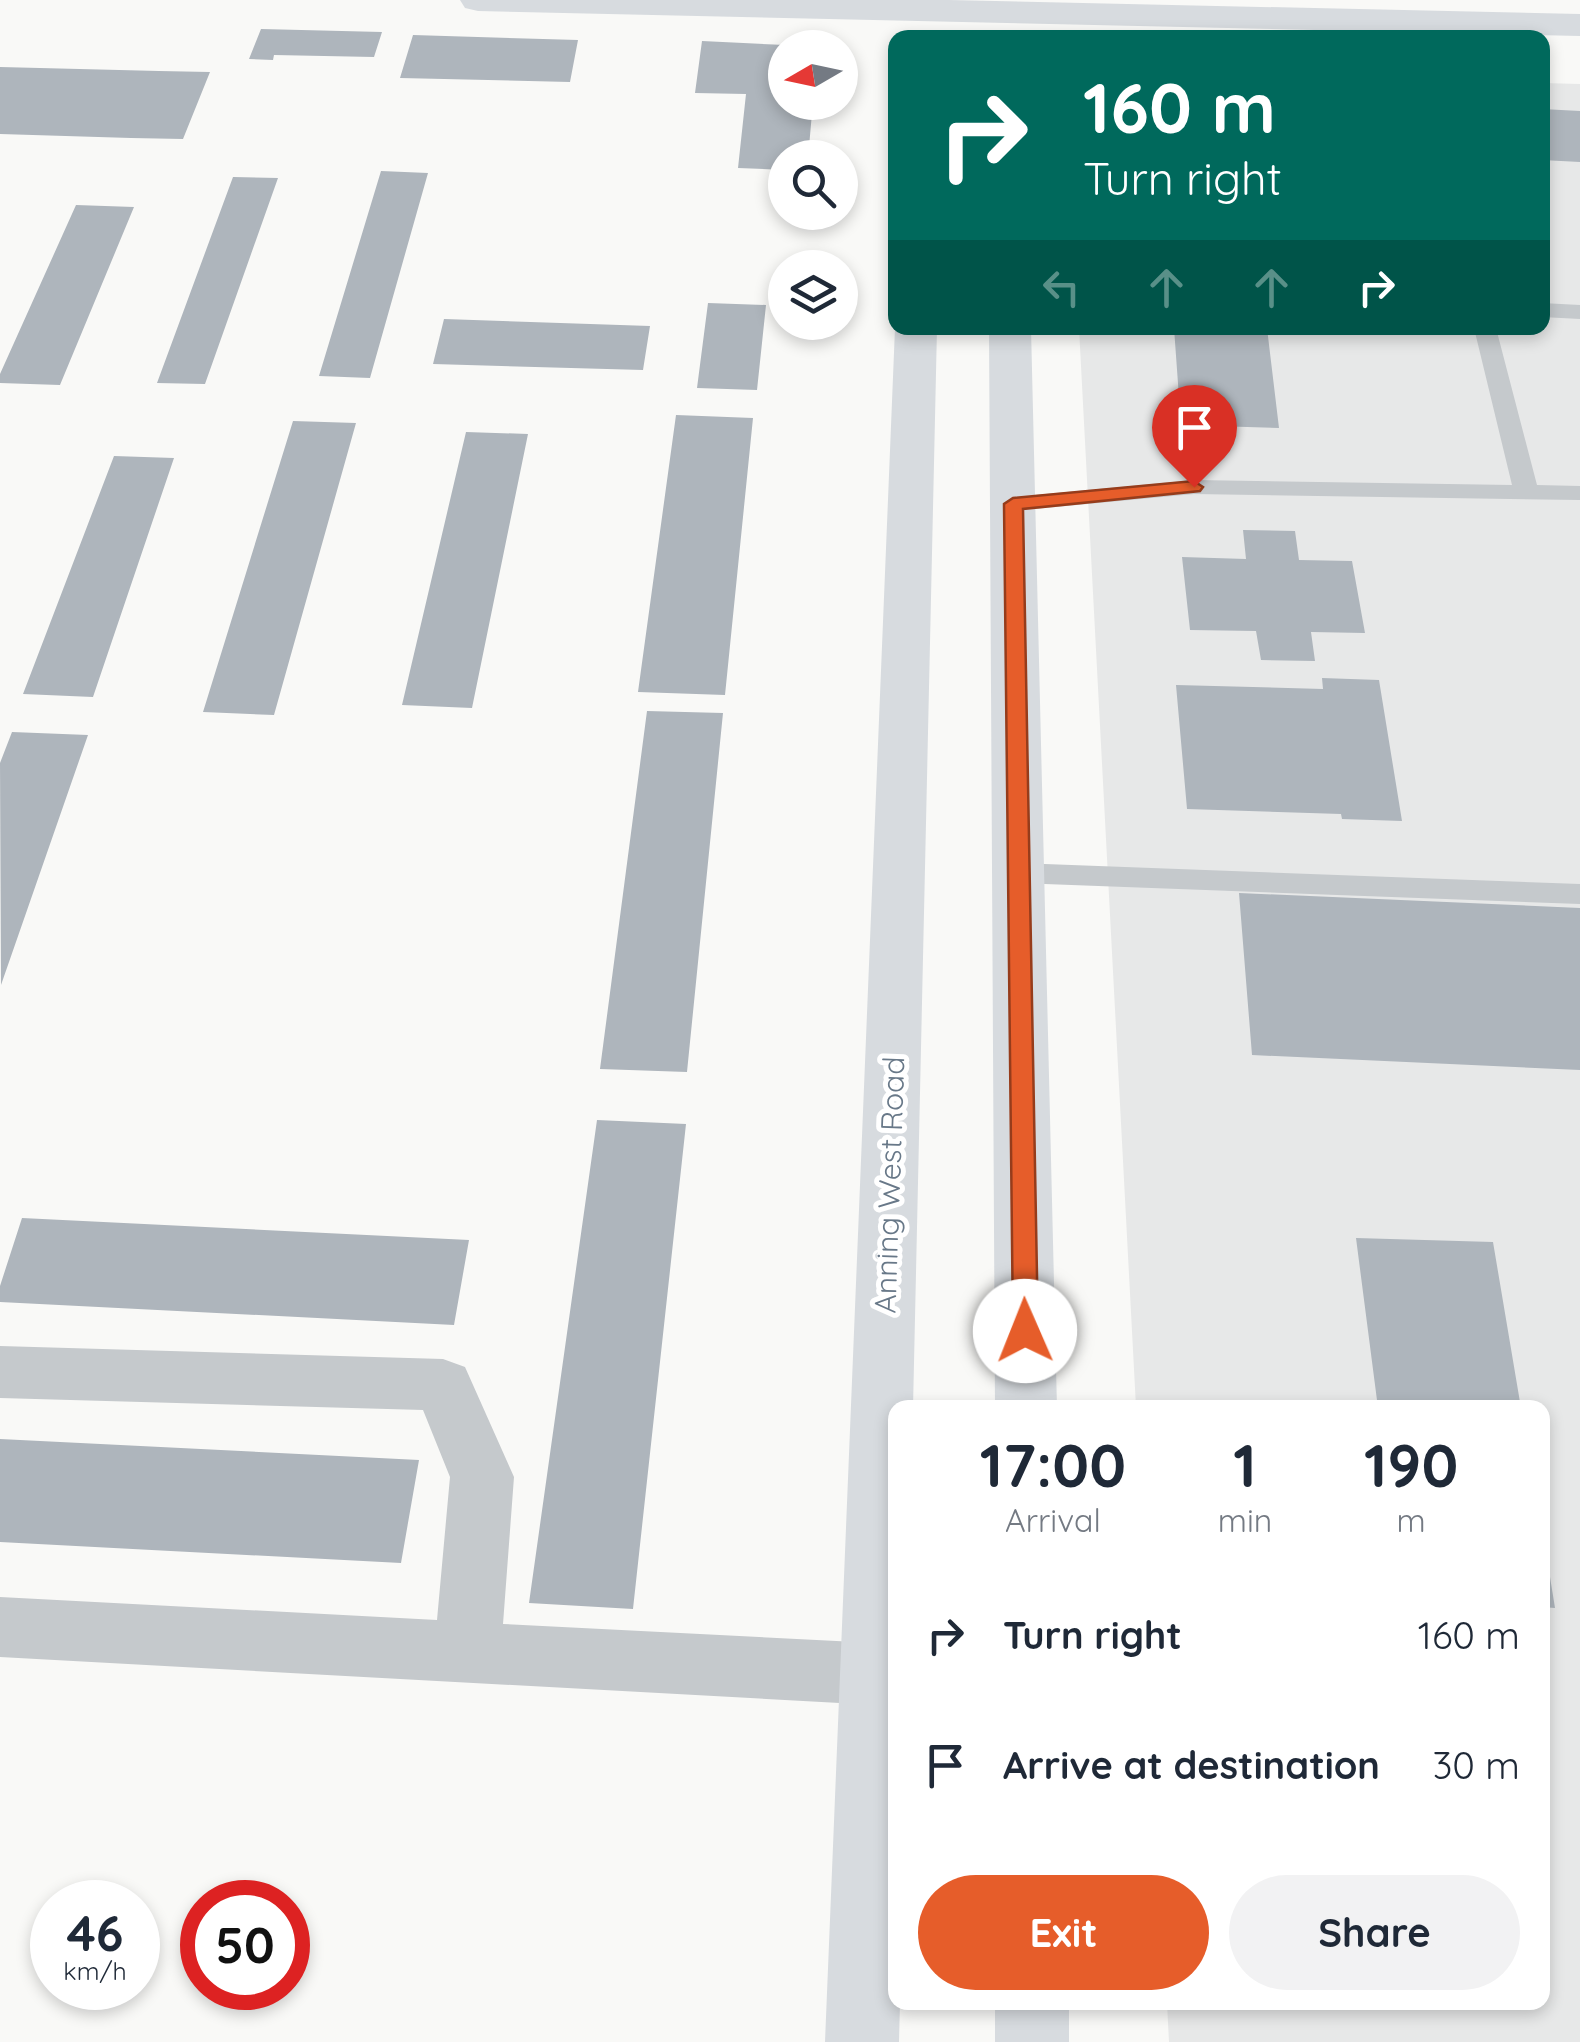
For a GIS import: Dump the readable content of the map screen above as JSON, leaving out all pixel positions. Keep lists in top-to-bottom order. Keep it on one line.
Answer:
{"streets":{"main road":["Anning West Road"]},"north":"left","page":{"turn":["160 m","Turn right"],"eta":["17:00","Arrival","1","min","190","m"],"list":[{"name":"Turn right","value":"160 m"},{"name":"Arrive at destination","value":"30 m"}],"buttons":["Exit","Share"],"speed":"46 km/h","limit":"50"}}
